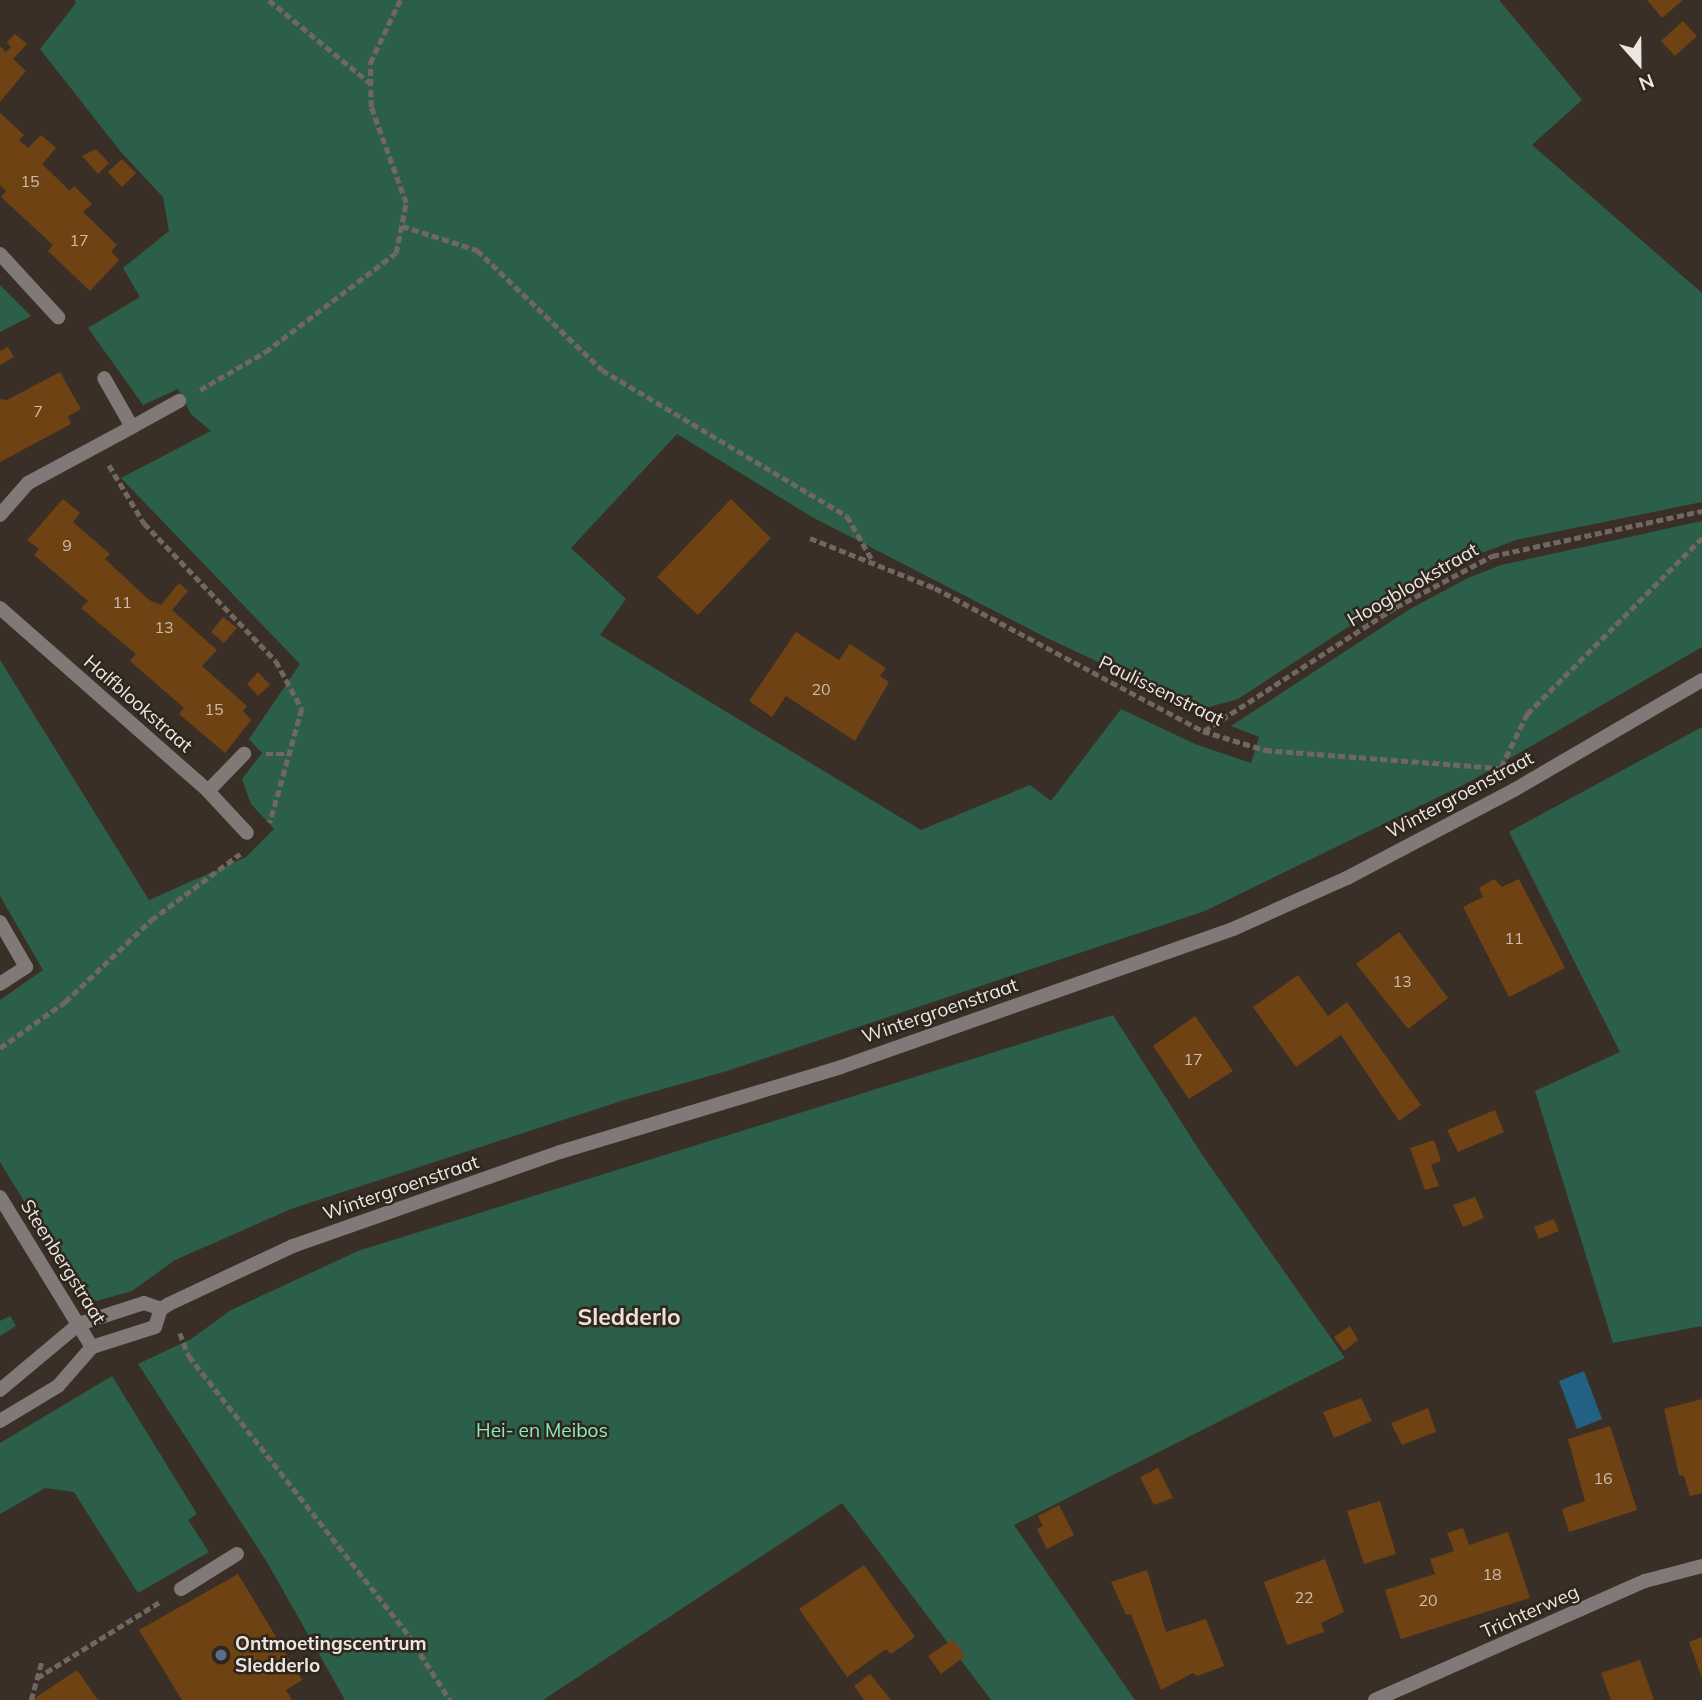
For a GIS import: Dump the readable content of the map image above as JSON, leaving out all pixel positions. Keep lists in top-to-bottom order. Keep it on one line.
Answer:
{"streets":{"street":["Halfblookstraat","Wintergroenstraat","Steenbergstraat","Trichterweg"],"path":["Hoogblookstraat","Paulissenstraat"]},"crossings":[["Hoogblookstraat","Paulissenstraat"],["Wintergroenstraat","Steenbergstraat"]],"districts":["Sledderlo"],"parks":["Hei- en Meibos"],"places":["Ontmoetingscentrum Sledderlo"],"house_numbers":["15","17","7","9","11","13","20","15","11","13","17","16","18","22","20"],"north":"bottom"}
